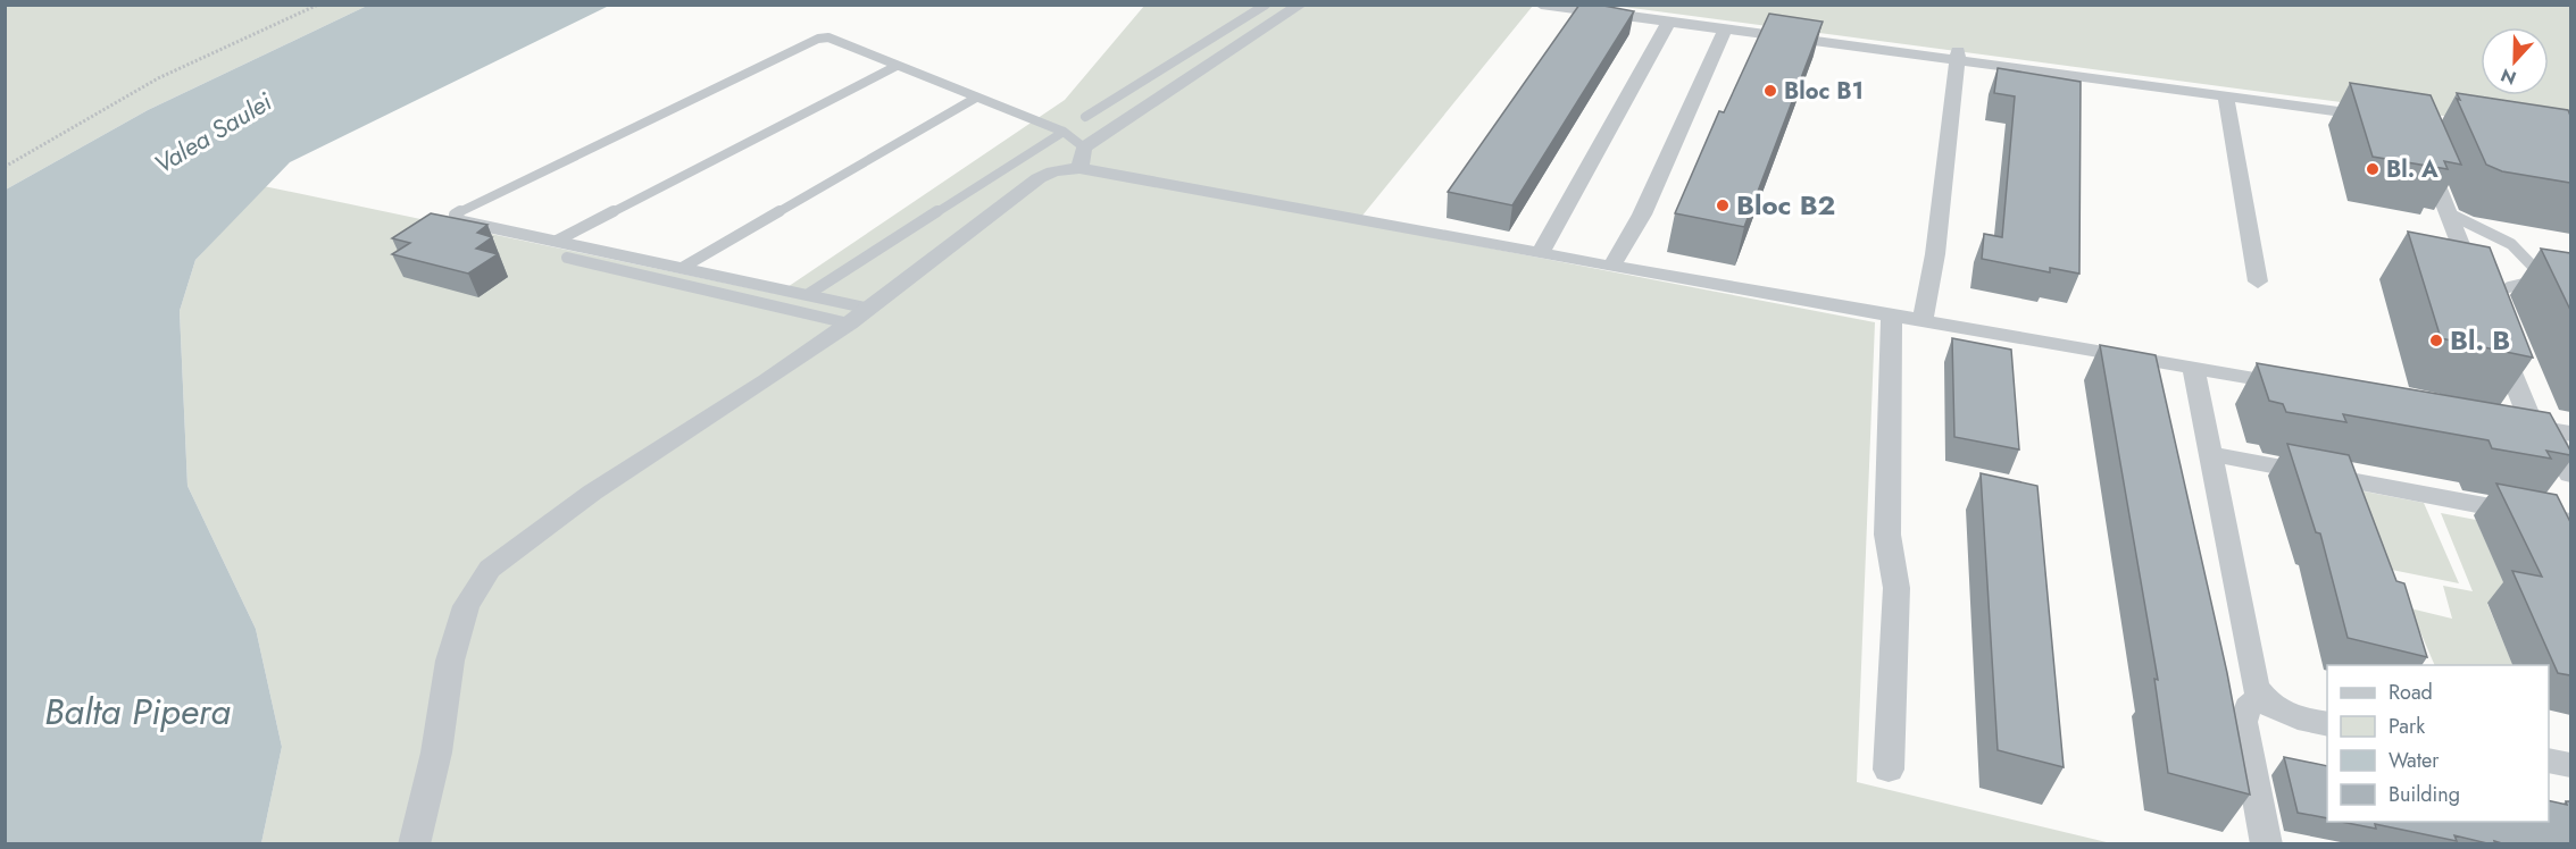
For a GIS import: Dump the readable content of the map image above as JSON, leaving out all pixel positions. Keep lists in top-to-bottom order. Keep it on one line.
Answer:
{"water":["Valea Saulei","Balta Pipera"],"places":["Bloc B1","Bl. A","Bloc B2","Bl. B"],"legend":["Road","Park","Water","Building"],"north":"bottom"}
